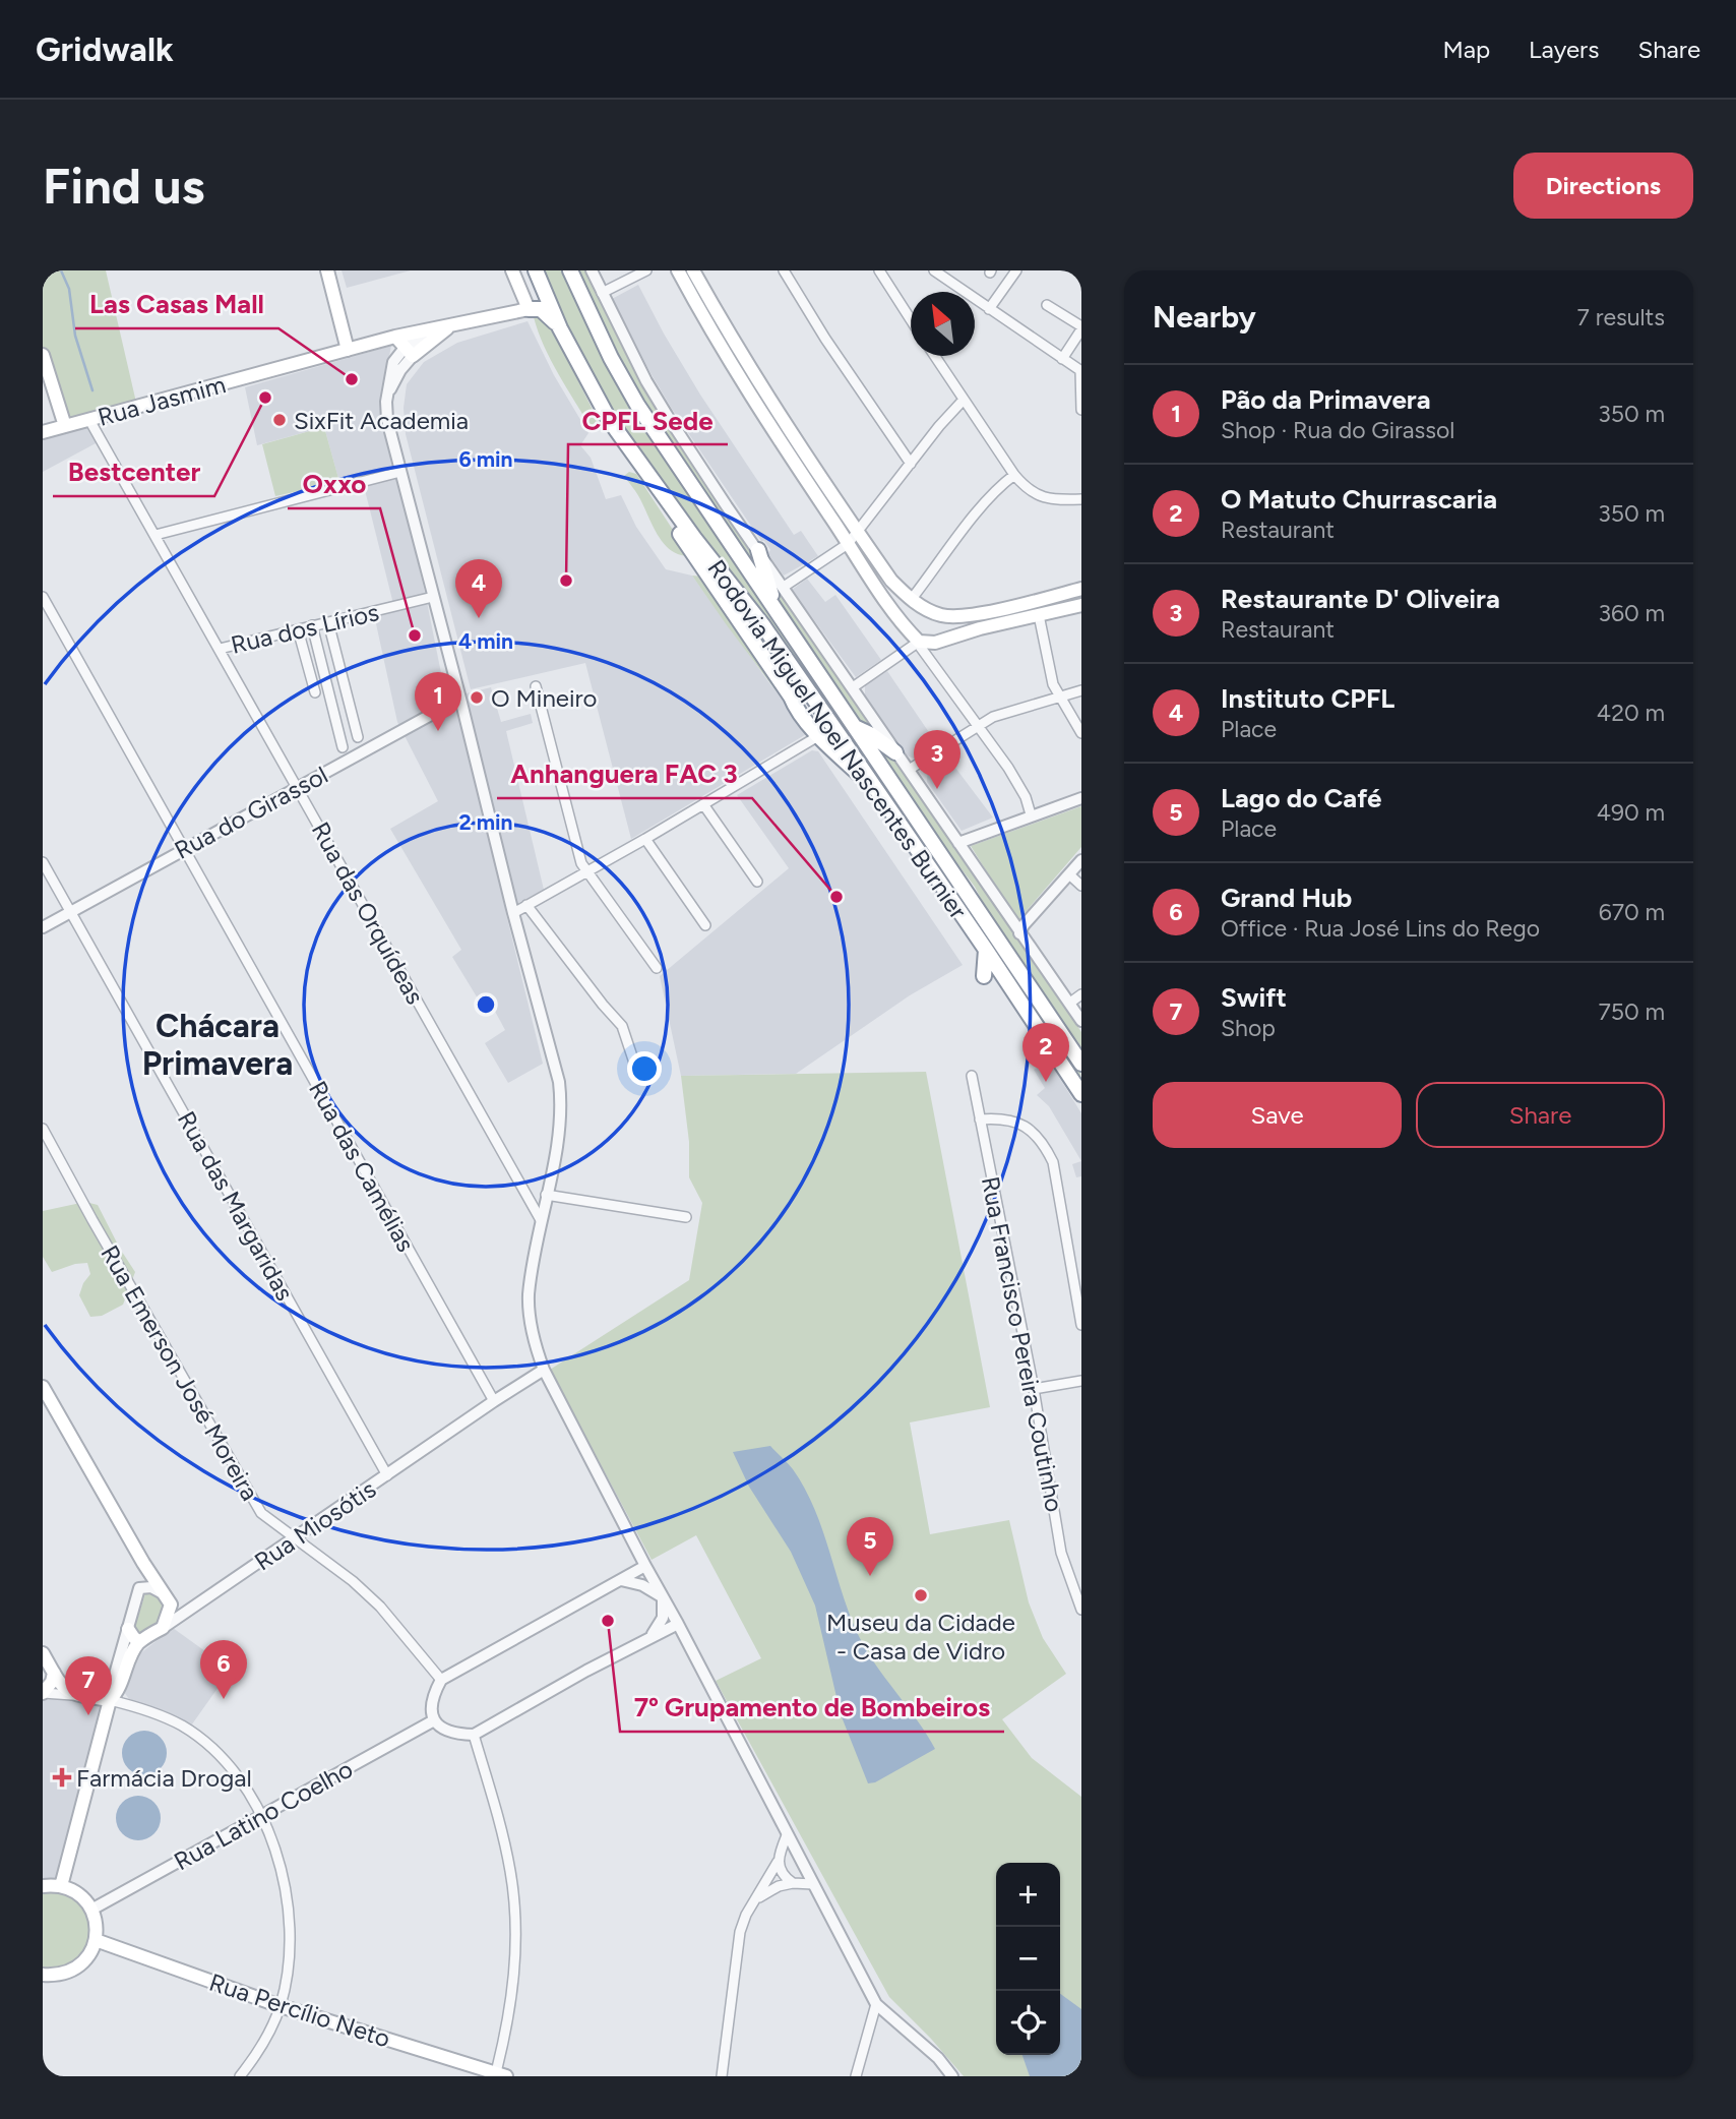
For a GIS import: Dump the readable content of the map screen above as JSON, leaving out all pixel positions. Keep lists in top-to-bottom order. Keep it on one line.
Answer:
{"streets":{"highway":["Rodovia Miguel Noel Nascentes Burnier"],"main road":["Rua Jasmim","Rua Miosótis","Rua Percílio Neto"],"street":["Rua dos Lírios","Rua do Girassol","Rua das Orquídeas","Rua das Camélias","Rua das Margaridas","Rua Francisco Pereira Coutinho","Rua Emerson José Moreira","Rua Latino Coelho"]},"crossings":[["Rua Jasmim","Rua das Orquídeas"],["Rua dos Lírios","Rua das Orquídeas"],["Rua do Girassol","Rua das Orquídeas"],["Rua do Girassol","Rua das Camélias"],["Rua do Girassol","Rua das Margaridas"],["Rua das Camélias","Rua Miosótis"],["Rua das Margaridas","Rua Miosótis"],["Rua Emerson José Moreira","Rua Miosótis"]],"districts":["Chácara Primavera"],"places":{"other":["Las Casas Mall","Bestcenter","SixFit Academia","CPFL Sede","Oxxo","O Mineiro","Anhanguera FAC 3","Museu da Cidade - Casa de Vidro","7º Grupamento de Bombeiros"],"health":["Farmácia Drogal"]},"north":"top left","page":{"header":"Gridwalk","nav":["Map","Layers","Share"],"buttons":["Directions",["Save","Share"]],"title":"Find us","heading":["Nearby","7 results"],"list":[{"mark":"1","name":"Pão da Primavera","note":"Shop · Rua do Girassol","value":"350 m"},{"mark":"2","name":"O Matuto Churrascaria","note":"Restaurant","value":"350 m"},{"mark":"3","name":"Restaurante D' Oliveira","note":"Restaurant","value":"360 m"},{"mark":"4","name":"Instituto CPFL","note":"Place","value":"420 m"},{"mark":"5","name":"Lago do Café","note":"Place","value":"490 m"},{"mark":"6","name":"Grand Hub","note":"Office · Rua José Lins do Rego","value":"670 m"},{"mark":"7","name":"Swift","note":"Shop","value":"750 m"}],"pins":["4","1","3","2","5","6","7"],"map_buttons":["+","−"]},"rings":["6 min","4 min","2 min"]}
